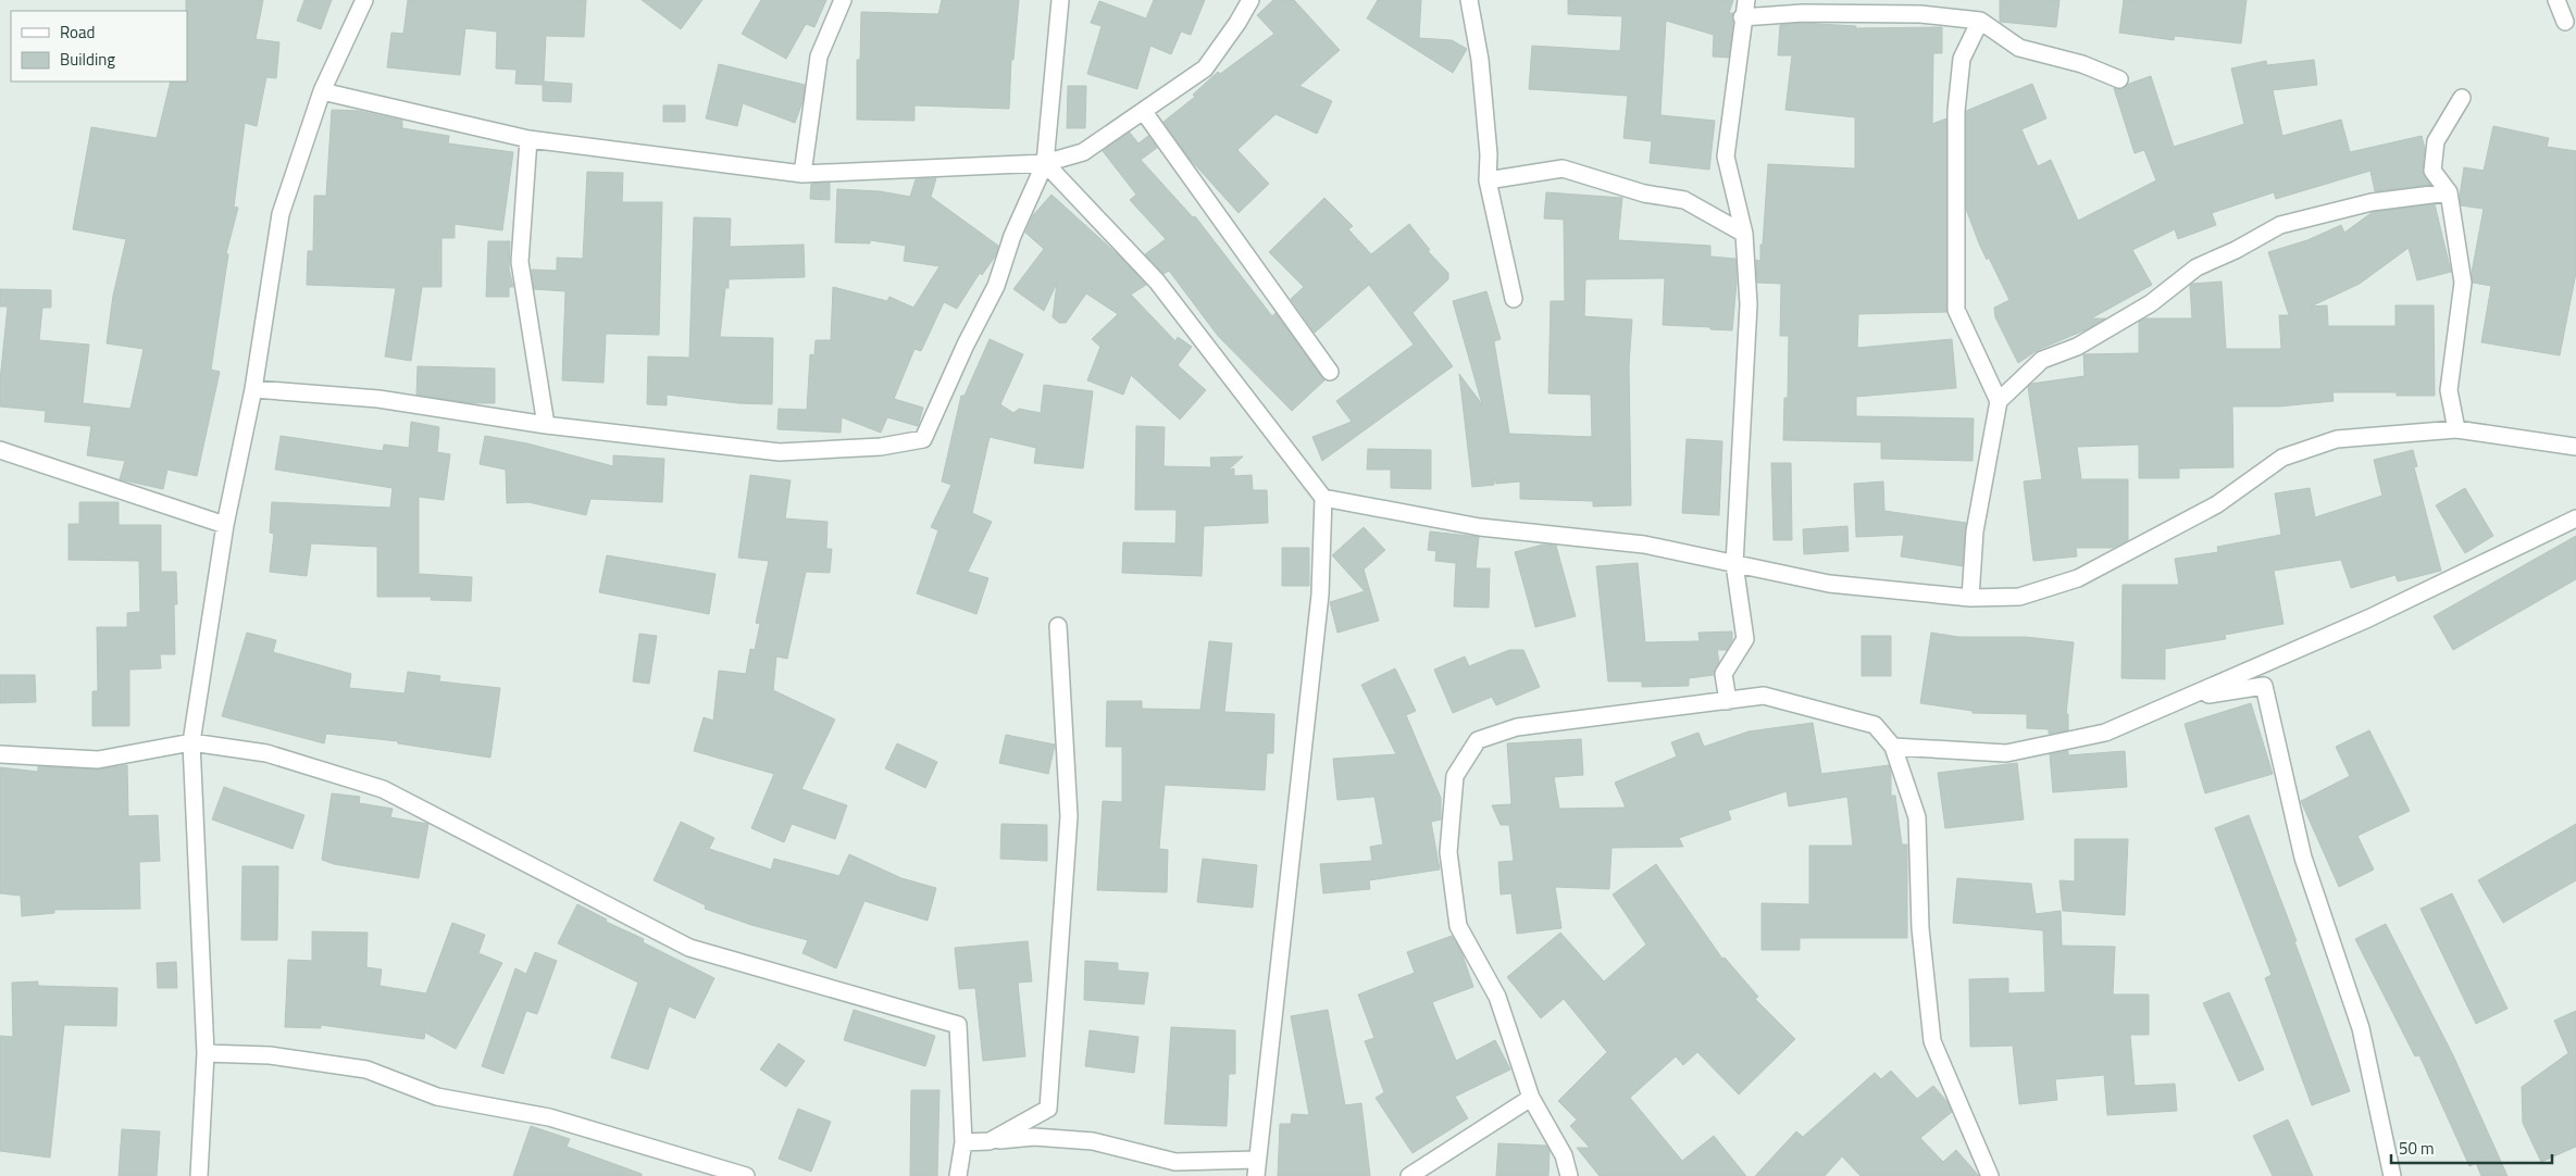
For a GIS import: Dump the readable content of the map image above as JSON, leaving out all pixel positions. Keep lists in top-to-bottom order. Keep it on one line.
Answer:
{"legend":["Road","Building"],"scale_bar":"50 m"}
